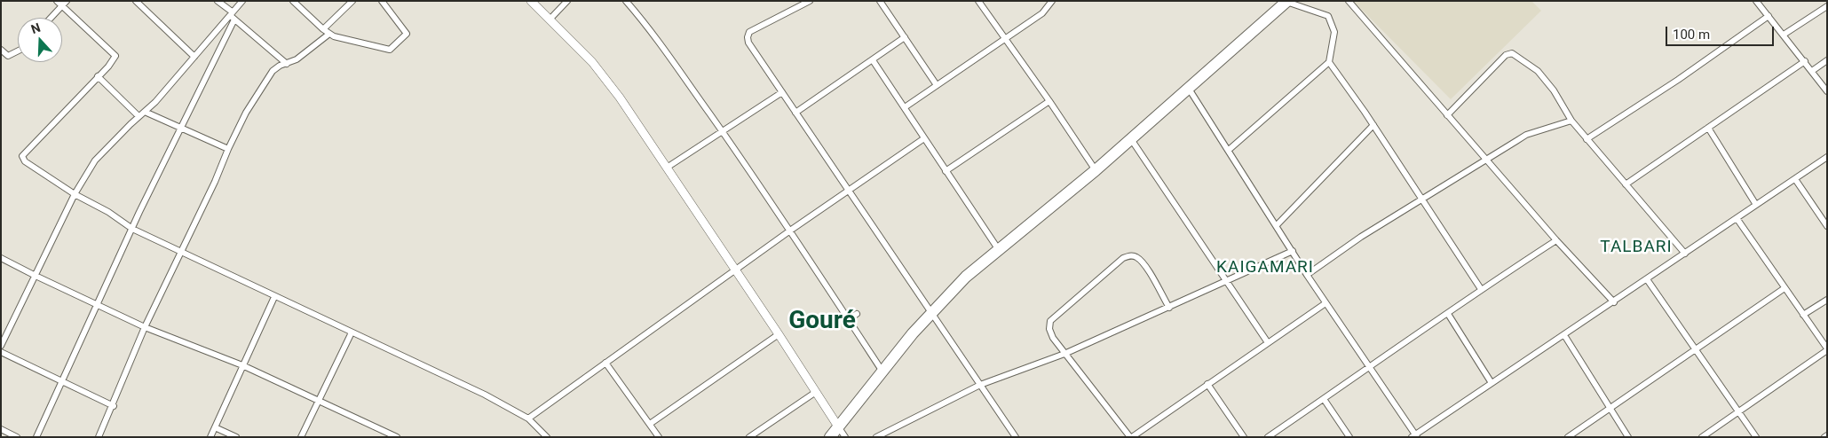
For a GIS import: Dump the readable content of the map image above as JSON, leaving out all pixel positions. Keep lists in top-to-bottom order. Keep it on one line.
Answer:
{"districts":["TALBARI","KAIGAMARI","Gouré"],"scale_bar":"100 m","north":"top"}
